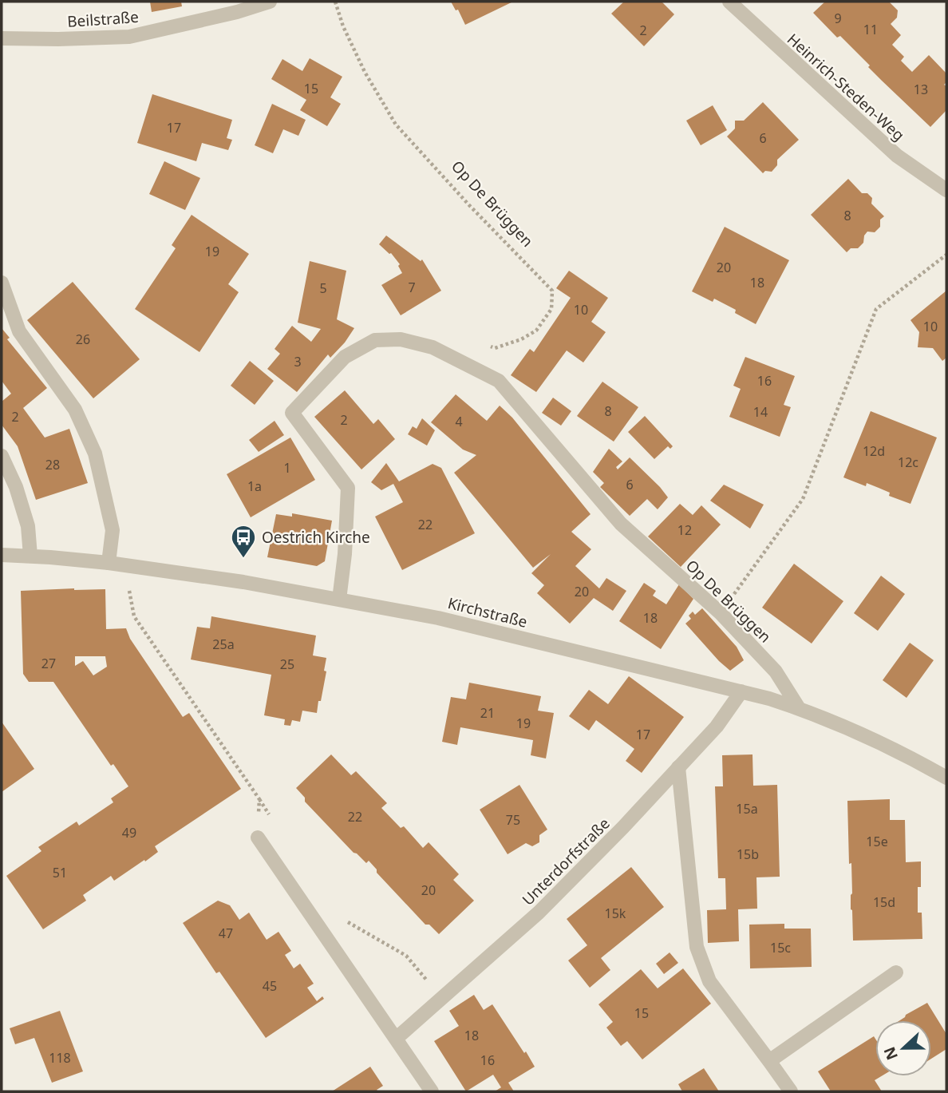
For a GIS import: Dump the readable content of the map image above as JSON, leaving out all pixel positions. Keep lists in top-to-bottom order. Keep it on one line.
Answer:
{"streets":{"street":["Beilstraße","Heinrich-Steden-Weg","Op De Brüggen","Kirchstraße","Unterdorfstraße"]},"crossings":[["Op De Brüggen","Kirchstraße"],["Kirchstraße","Unterdorfstraße"]],"places":{"bus stop":["Oestrich Kirche"]},"house_numbers":["9","11","2","15","13","17","6","8","19","20","18","7","5","10","10","26","3","16","8","14","2","2","4","12d","12c","28","1","6","1a","22","12","20","18","25a","27","25","21","19","17","15a","22","75","49","15e","15b","51","20","15d","15k","47","15c","45","15","18","118","16"],"north":"left"}
